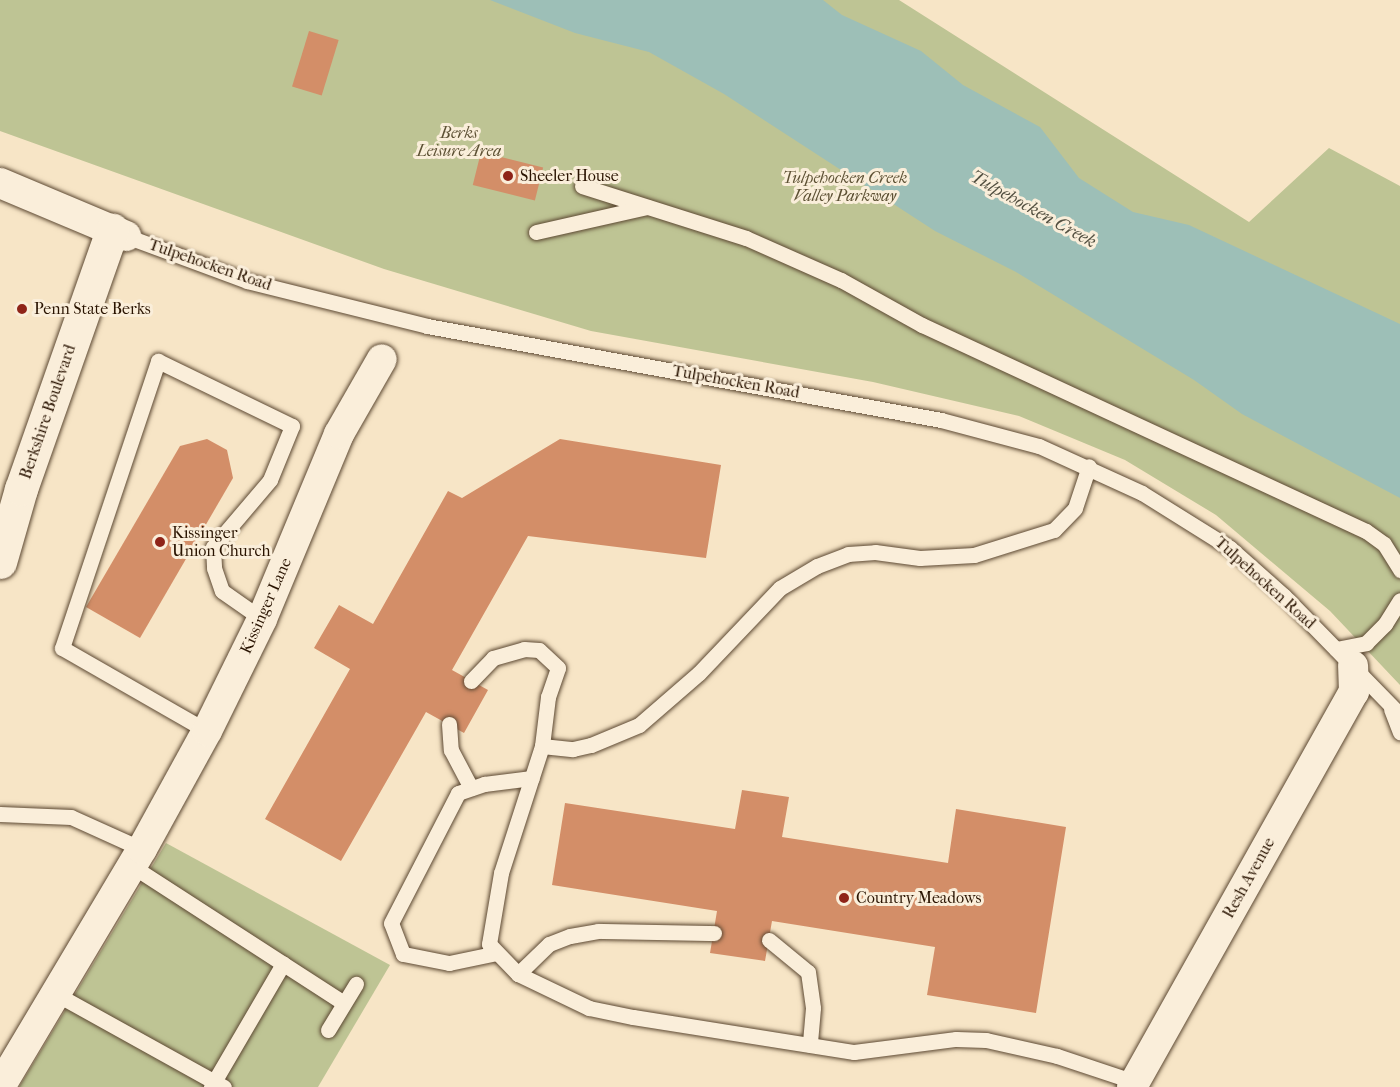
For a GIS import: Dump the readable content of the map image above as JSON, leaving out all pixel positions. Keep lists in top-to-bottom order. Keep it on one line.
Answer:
{"streets":{"street":["Tulpehocken Road","Berkshire Boulevard","Kissinger Lane","Resh Avenue"]},"crossings":[["Tulpehocken Road","Berkshire Boulevard"],["Tulpehocken Road","Resh Avenue"]],"water":["Tulpehocken Creek"],"parks":["Berks Leisure Area","Tulpehocken Creek Valley Parkway"],"places":["Sheeler House","Penn State Berks","Kissinger Union Church","Country Meadows"]}
